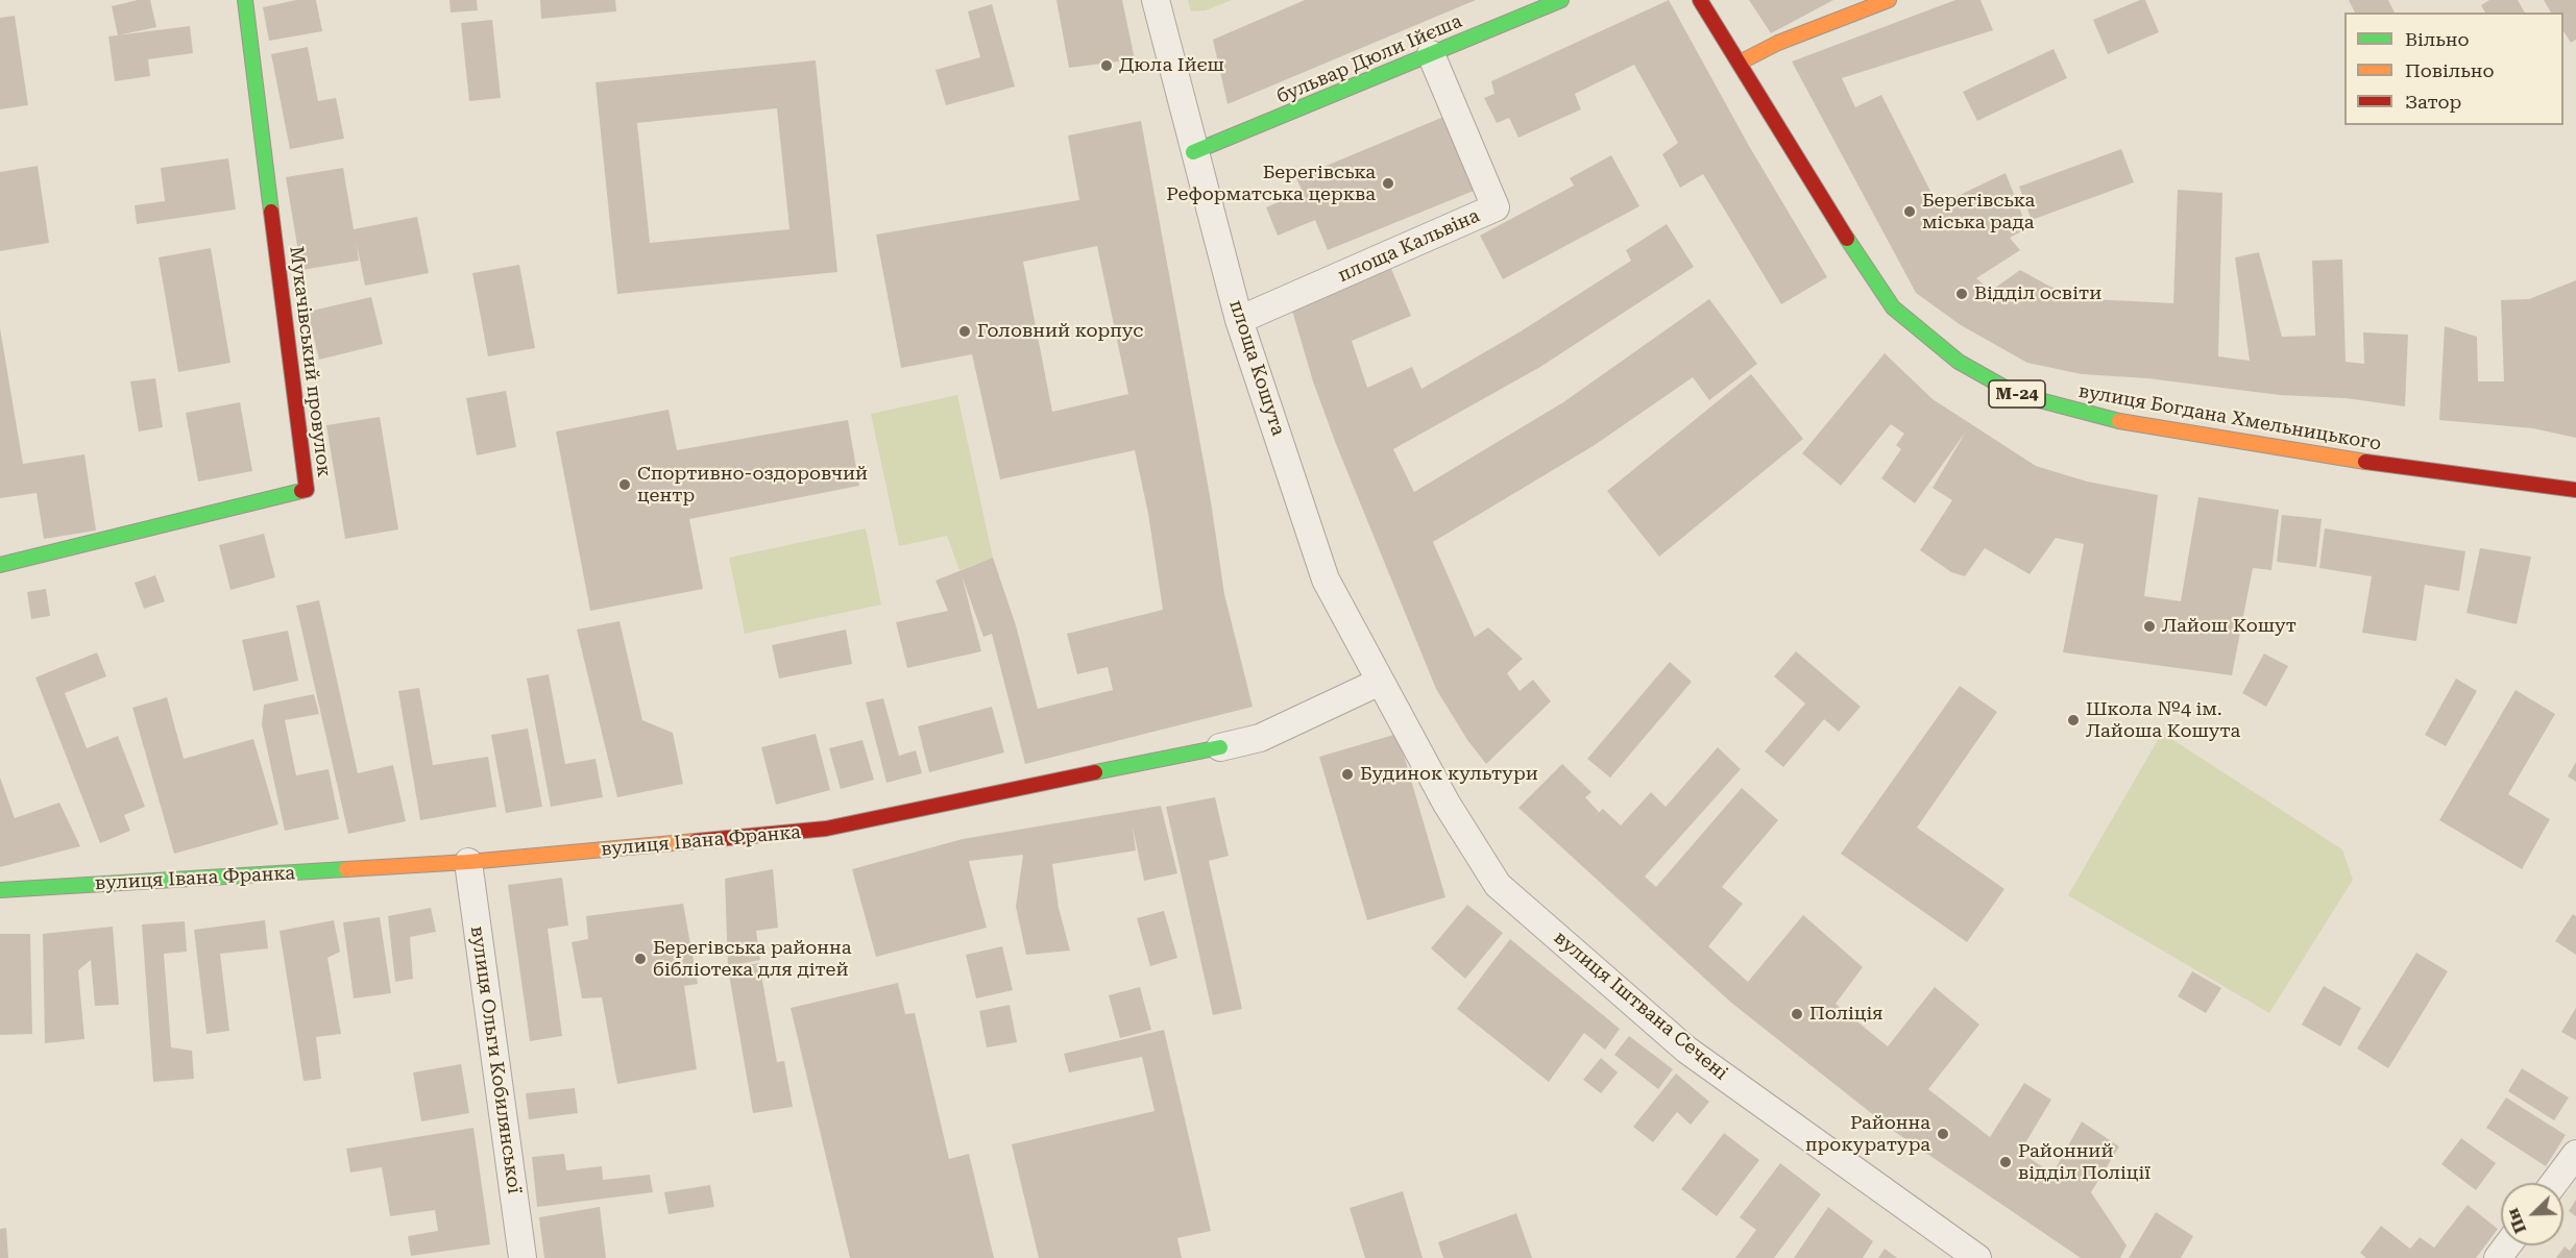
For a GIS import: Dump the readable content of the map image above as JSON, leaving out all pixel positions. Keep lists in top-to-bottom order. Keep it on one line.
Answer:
{"streets":{"main road":["бульвар Дюли Ійєша","Мукачівський провулок","М-24","вулиця Богдана Хмельницького","вулиця Івана Франка"],"street":["площа Кальвіна","площа Кошута","вулиця Іштвана Сечені","вулиця Ольги Кобилянської"]},"crossings":[["бульвар Дюли Ійєша","площа Кальвіна"],["бульвар Дюли Ійєша","площа Кошута"],["площа Кальвіна","площа Кошута"],["площа Кошута","вулиця Івана Франка"],["площа Кошута","вулиця Іштвана Сечені"],["вулиця Івана Франка","вулиця Іштвана Сечені"],["вулиця Івана Франка","вулиця Ольги Кобилянської"]],"places":["Дюла Ійєш","Берегівська Реформатська церква","Берегівська міська рада","Відділ освіти","Головний корпус","Спортивно-оздоровчий центр","Лайош Кошут","Школа №4 ім. Лайоша Кошута","Будинок культури","Берегівська районна бібліотека для дітей","Поліція","Районна прокуратура","Районний відділ Поліції"],"legend":["Вільно","Повільно","Затор"],"north":"bottom left"}
